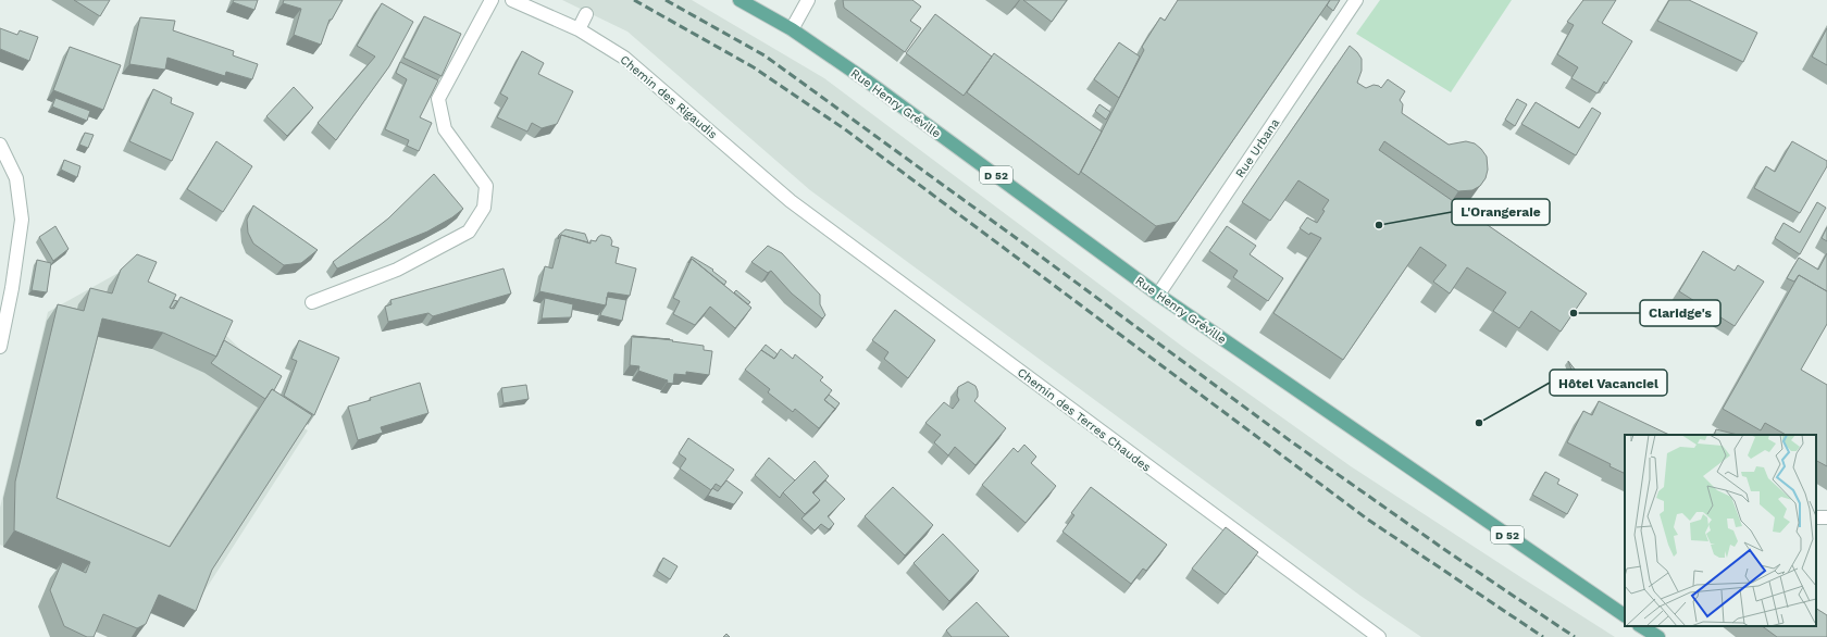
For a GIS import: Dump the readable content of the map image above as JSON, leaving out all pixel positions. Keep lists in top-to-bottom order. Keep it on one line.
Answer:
{"streets":{"main road":["Rue Henry Gréville","D 52"],"street":["Chemin des Rigaudis","Rue Urbana","Chemin des Terres Chaudes"]},"crossings":[["Chemin des Rigaudis","Chemin des Terres Chaudes"],["Rue Henry Gréville","Rue Urbana"]],"places":["L'Orangeraie","Claridge's","Hôtel Vacanciel"]}
